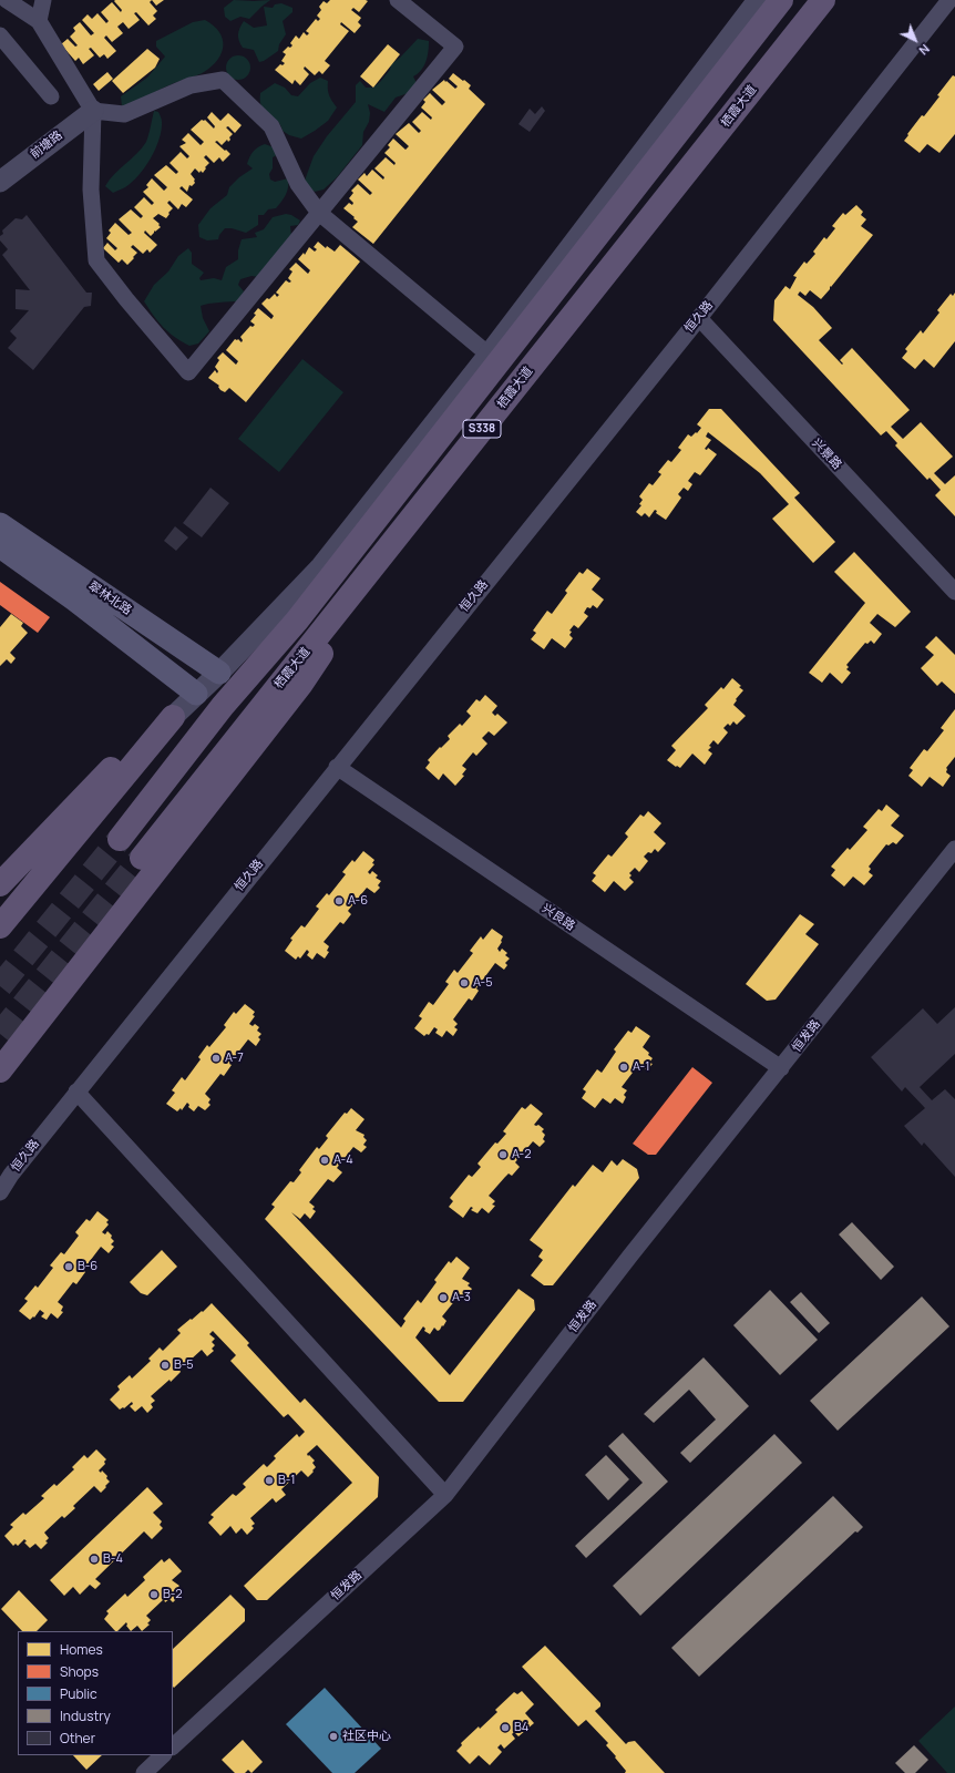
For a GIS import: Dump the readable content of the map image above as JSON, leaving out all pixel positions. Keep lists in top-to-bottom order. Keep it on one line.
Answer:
{"streets":{"main road":["栖霞大道","S338","翠林北路"],"street":["前塘路","恒久路","兴景路","兴良路","恒发路"]},"crossings":[["恒久路","兴景路"],["恒久路","兴良路"],["兴良路","恒发路"]],"places":["A-6","A-5","A-7","A-1","A-2","A-4","B-6","A-3","B-5","B-1","B-4","B-2","B4","社区中心"],"legend":["Homes","Shops","Public","Industry","Other"],"north":"bottom right"}
